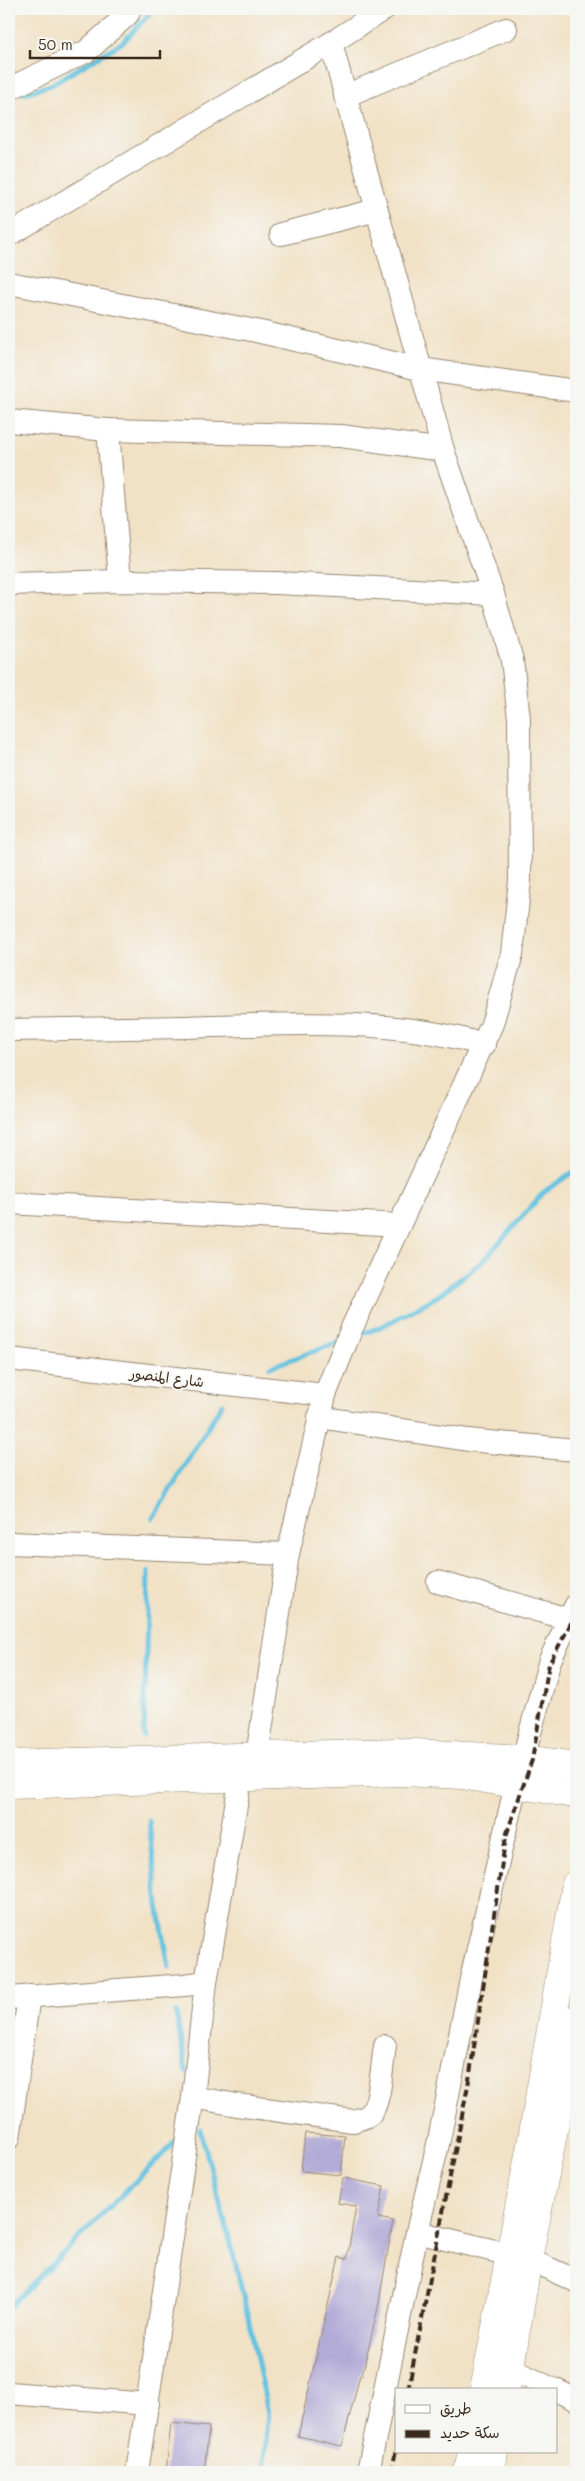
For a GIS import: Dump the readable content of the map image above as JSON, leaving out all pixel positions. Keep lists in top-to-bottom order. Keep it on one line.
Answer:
{"streets":{"street":["شارع المنصور"]},"legend":["طريق","سكة حديد"],"scale_bar":"50 m"}
